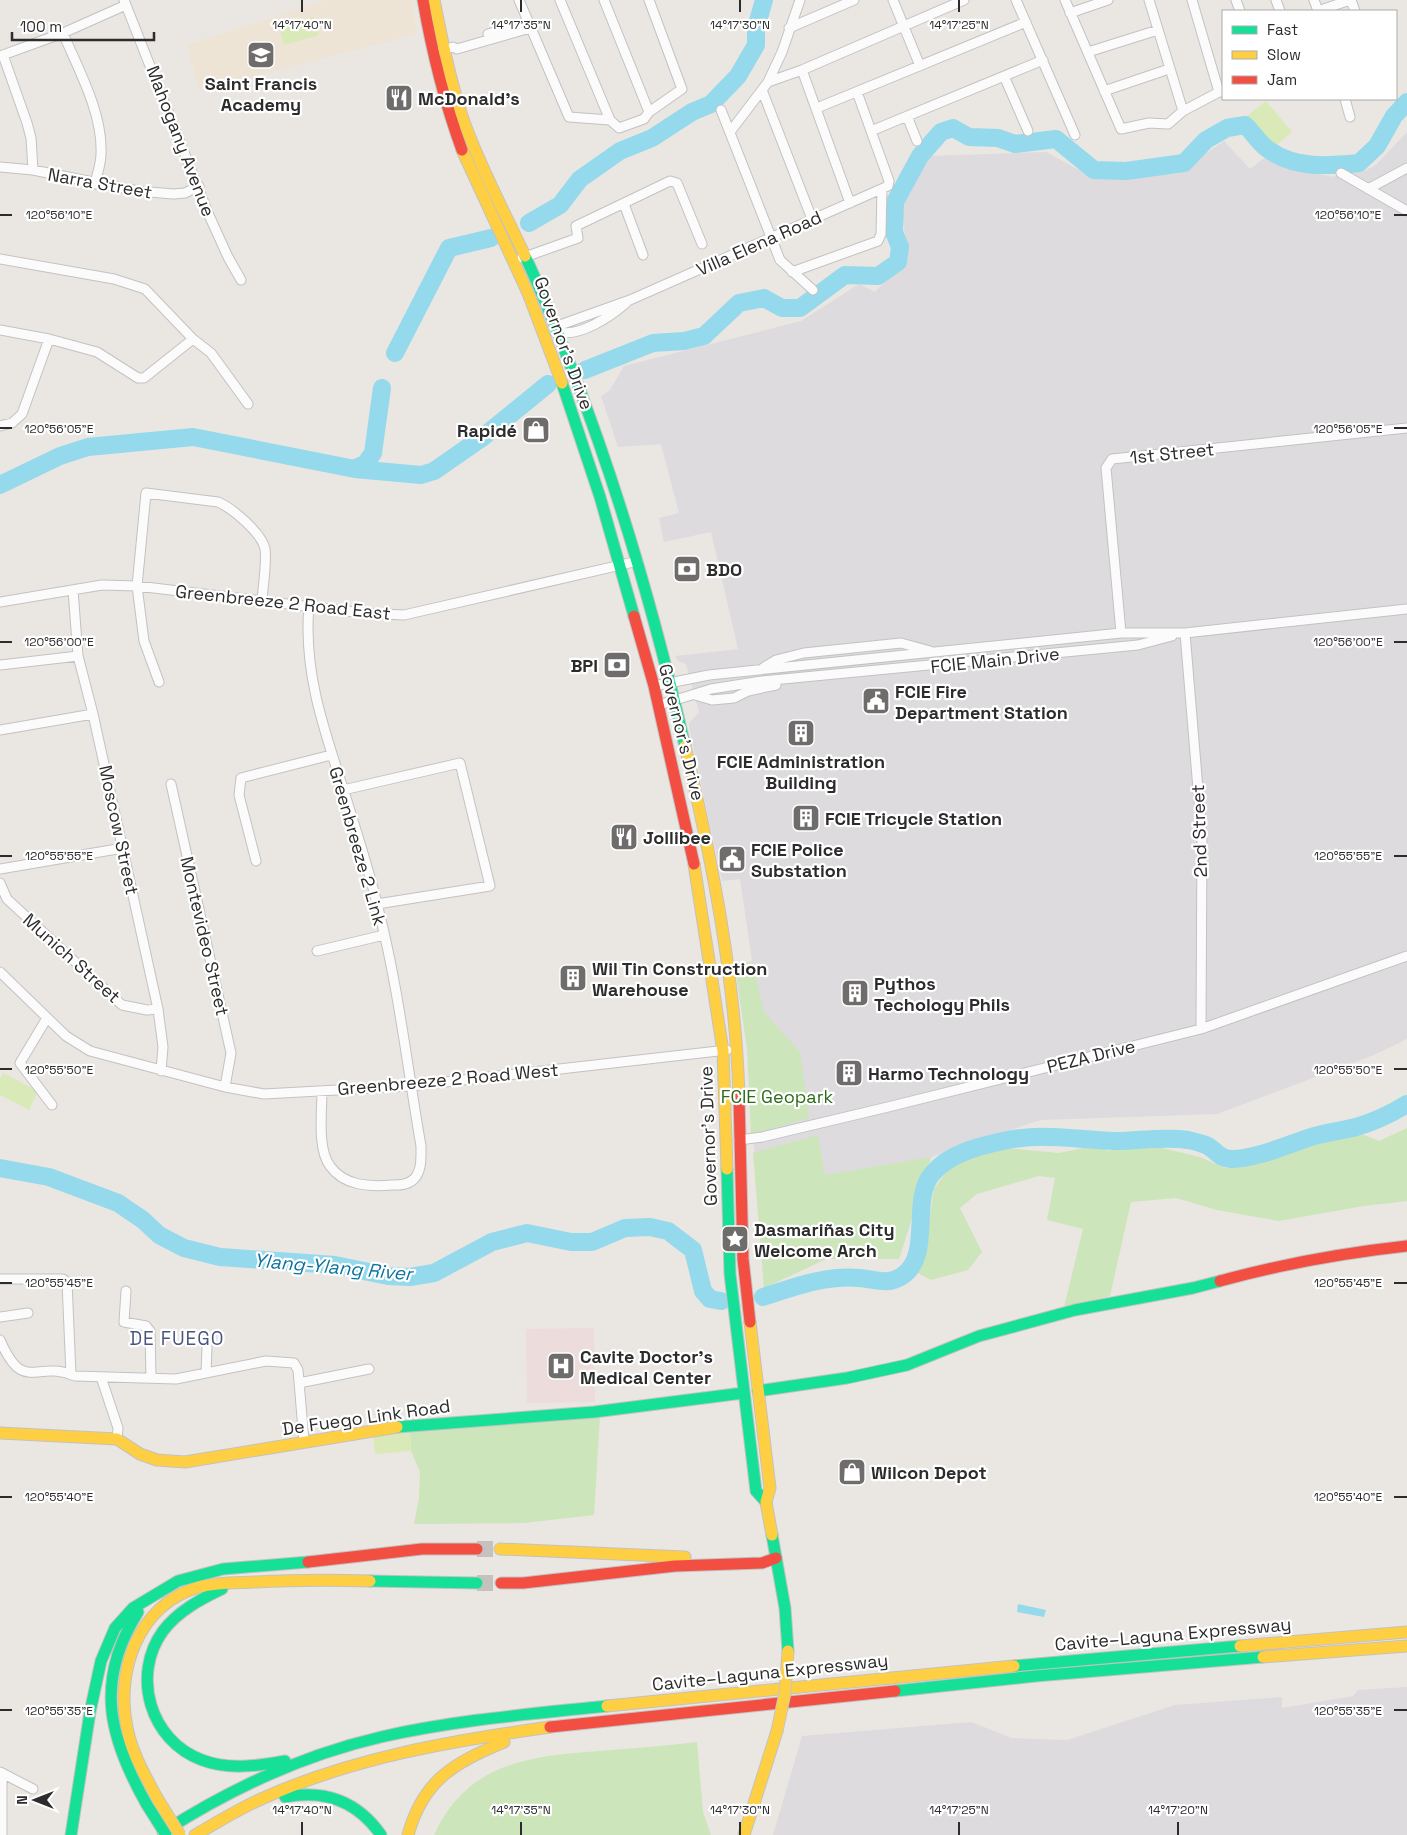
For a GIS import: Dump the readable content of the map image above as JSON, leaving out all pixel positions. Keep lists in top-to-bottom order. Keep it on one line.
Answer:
{"streets":{"main road":["Governor's Drive","De Fuego Link Road","Cavite–Laguna Expressway"],"street":["Mahogany Avenue","Narra Street","Villa Elena Road","1st Street","Greenbreeze 2 Road East","FCIE Main Drive","Moscow Street","2nd Street","Greenbreeze 2 Link","Montevideo Street","Munich Street","PEZA Drive","Greenbreeze 2 Road West"]},"crossings":[["Mahogany Avenue","Narra Street"],["Villa Elena Road","Governor's Drive"],["Governor's Drive","Greenbreeze 2 Road East"],["Governor's Drive","FCIE Main Drive"],["Governor's Drive","PEZA Drive"],["Governor's Drive","Greenbreeze 2 Road West"],["Governor's Drive","De Fuego Link Road"],["1st Street","FCIE Main Drive"],["Greenbreeze 2 Road East","Moscow Street"],["Greenbreeze 2 Road East","Greenbreeze 2 Link"],["FCIE Main Drive","2nd Street"],["Moscow Street","Munich Street"],["Moscow Street","Greenbreeze 2 Road West"],["2nd Street","PEZA Drive"],["Greenbreeze 2 Link","Greenbreeze 2 Road West"],["Montevideo Street","Greenbreeze 2 Road West"]],"districts":["DE FUEGO"],"water":["Ylang-Ylang River"],"parks":["FCIE Geopark"],"places":{"school or university":["Saint Francis Academy"],"restaurant":["McDonald's","Jollibee"],"shop":["Rapidé","Wilcon Depot"],"bank":["BDO","BPI"],"public building":["FCIE Fire Department Station","FCIE Police Substation"],"building":["FCIE Administration Building","FCIE Tricycle Station","Wil Tin Construction Warehouse","Pythos Techology Phils","Harmo Technology"],"place":["Dasmariñas City Welcome Arch"],"hospital":["Cavite Doctor's Medical Center"]},"legend":["Fast","Slow","Jam"],"scale_bar":"100 m","north":"left","coordinates":["14°17'40\"N","14°17'35\"N","14°17'30\"N","14°17'25\"N","120°56'10\"E","120°56'05\"E","120°56'00\"E","120°55'55\"E","120°55'50\"E","120°55'45\"E","120°55'40\"E","120°55'35\"E","14°17'20\"N"]}
